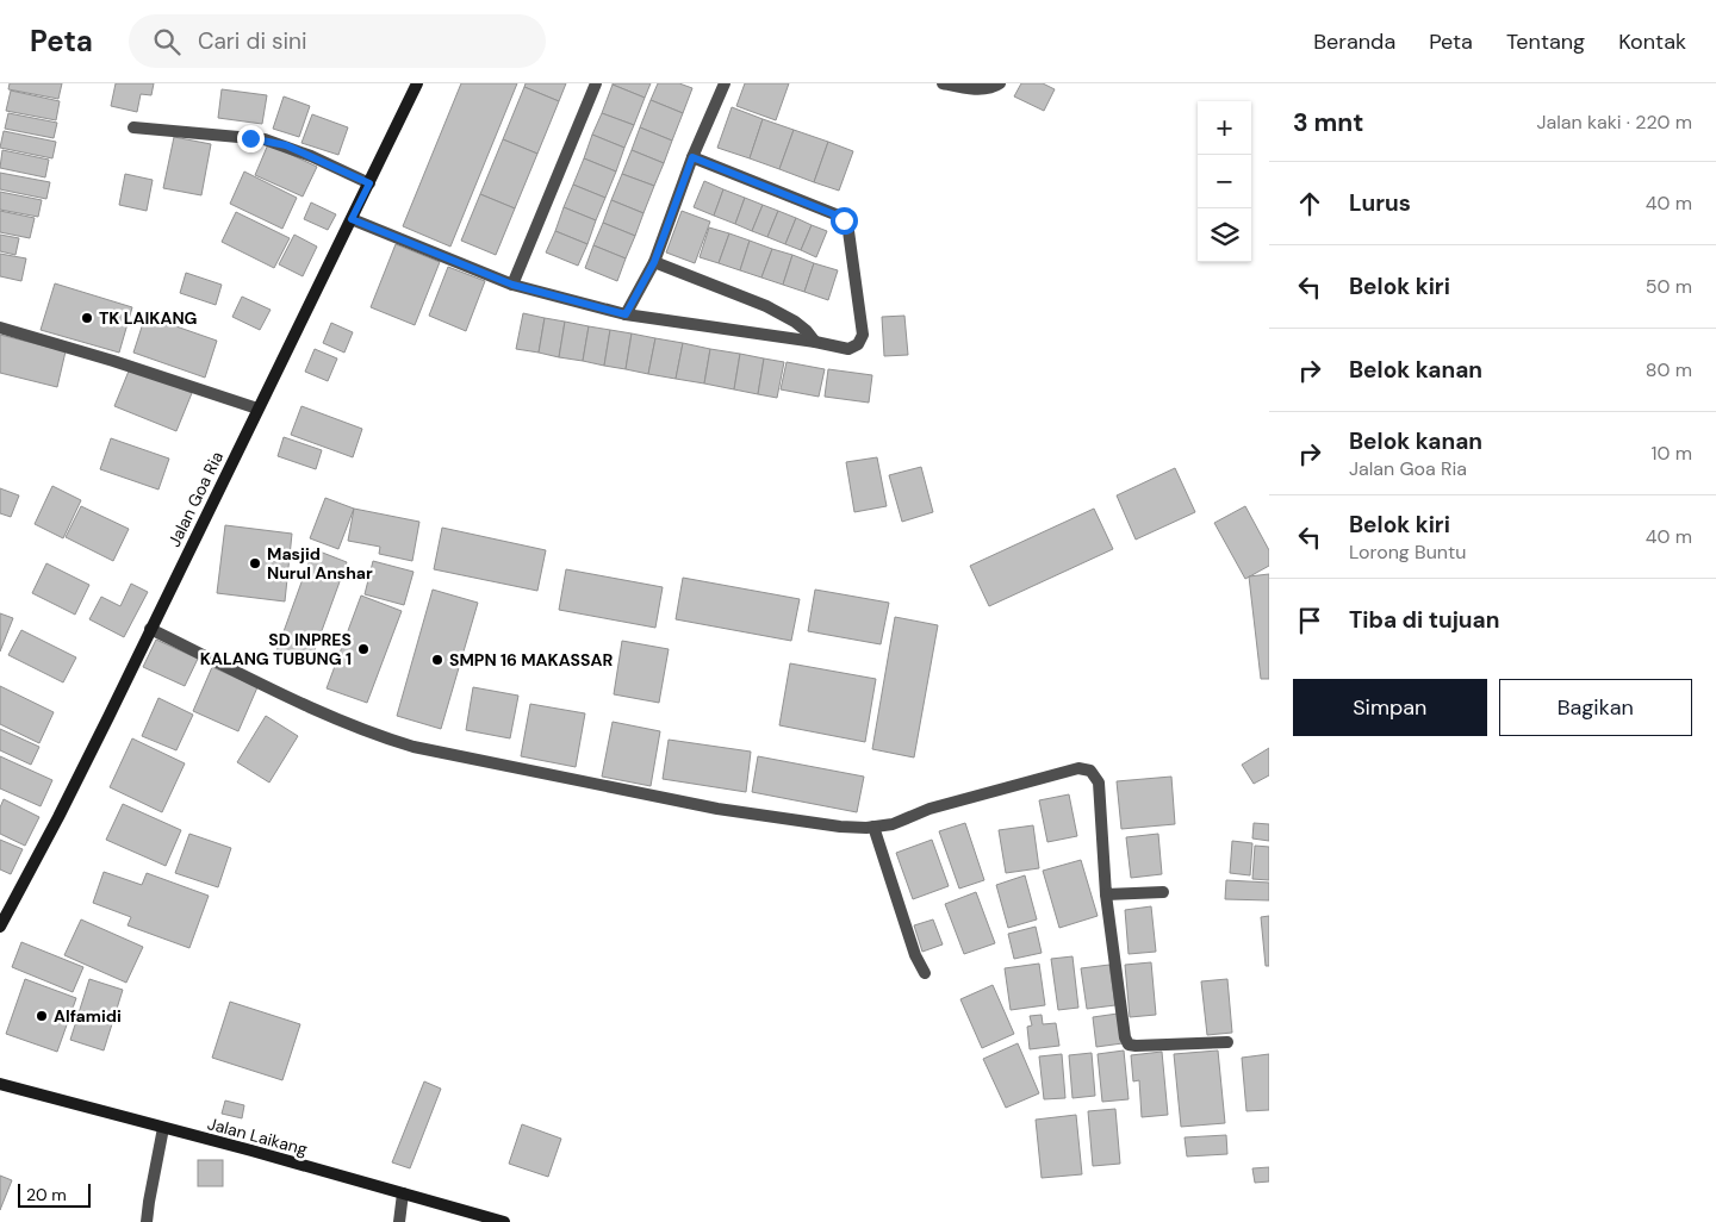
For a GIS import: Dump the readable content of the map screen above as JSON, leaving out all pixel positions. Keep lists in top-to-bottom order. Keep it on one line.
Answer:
{"streets":{"main road":["Jalan Goa Ria","Jalan Laikang"]},"places":["TK LAIKANG","Masjid Nurul Anshar","SD INPRES KALANG TUBUNG 1","SMPN 16 MAKASSAR","Alfamidi"],"scale_bar":"20 m","page":{"header":"Peta","search":"Cari di sini","nav":["Beranda","Peta","Tentang","Kontak"],"heading":["3 mnt","Jalan kaki · 220 m"],"map_buttons":["+","−"],"list":[["Lurus","40 m"],["Belok kiri","50 m"],["Belok kanan","80 m"],["Belok kanan","Jalan Goa Ria","10 m"],["Belok kiri","Lorong Buntu","40 m"],"Tiba di tujuan"],"buttons":["Simpan","Bagikan"],"scale":"20 m"}}
